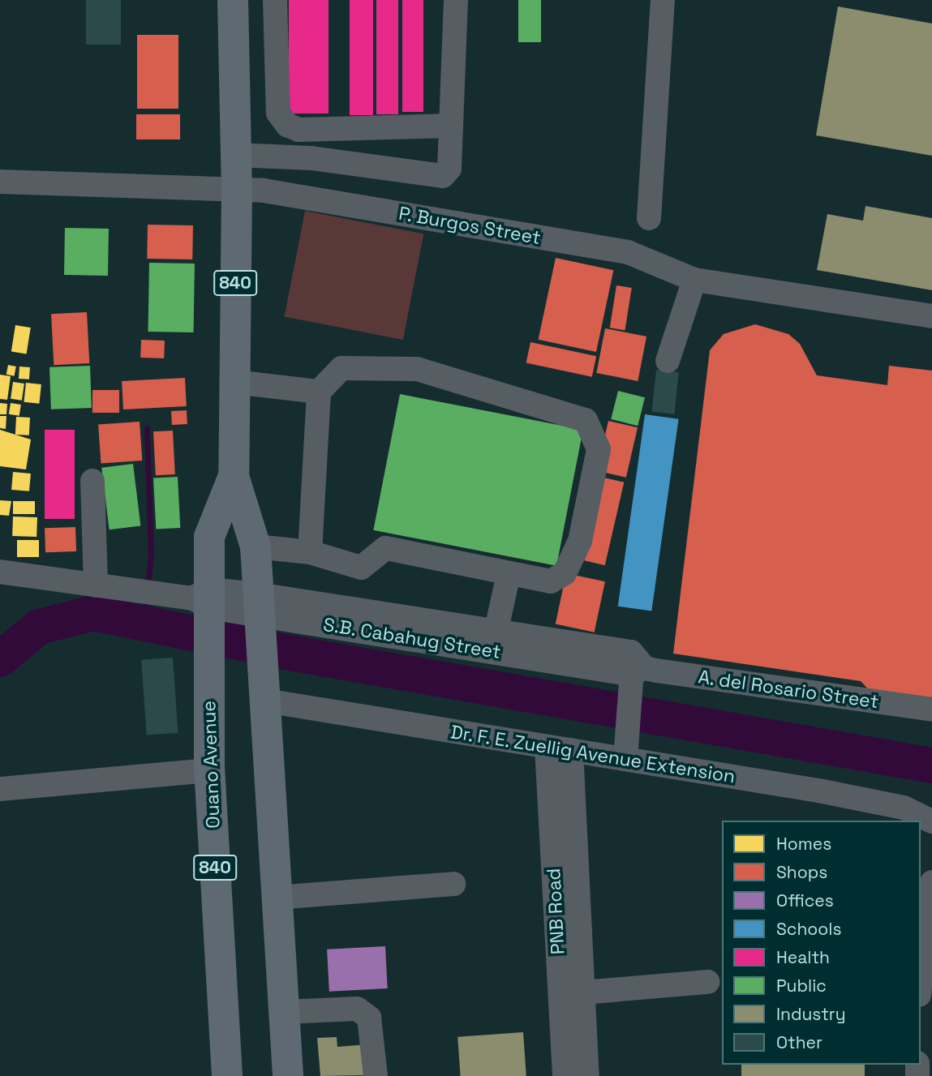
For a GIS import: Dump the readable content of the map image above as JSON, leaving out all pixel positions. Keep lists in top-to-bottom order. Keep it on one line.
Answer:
{"streets":{"highway":["840","Ouano Avenue"],"street":["P. Burgos Street","S.B. Cabahug Street","A. del Rosario Street","Dr. F. E. Zuellig Avenue Extension","PNB Road"]},"crossings":[["P. Burgos Street","840"],["840","S.B. Cabahug Street"],["840","Dr. F. E. Zuellig Avenue Extension"],["840","Ouano Avenue"],["S.B. Cabahug Street","A. del Rosario Street"],["S.B. Cabahug Street","Ouano Avenue"],["Dr. F. E. Zuellig Avenue Extension","PNB Road"]],"legend":["Homes","Shops","Offices","Schools","Health","Public","Industry","Other"]}
